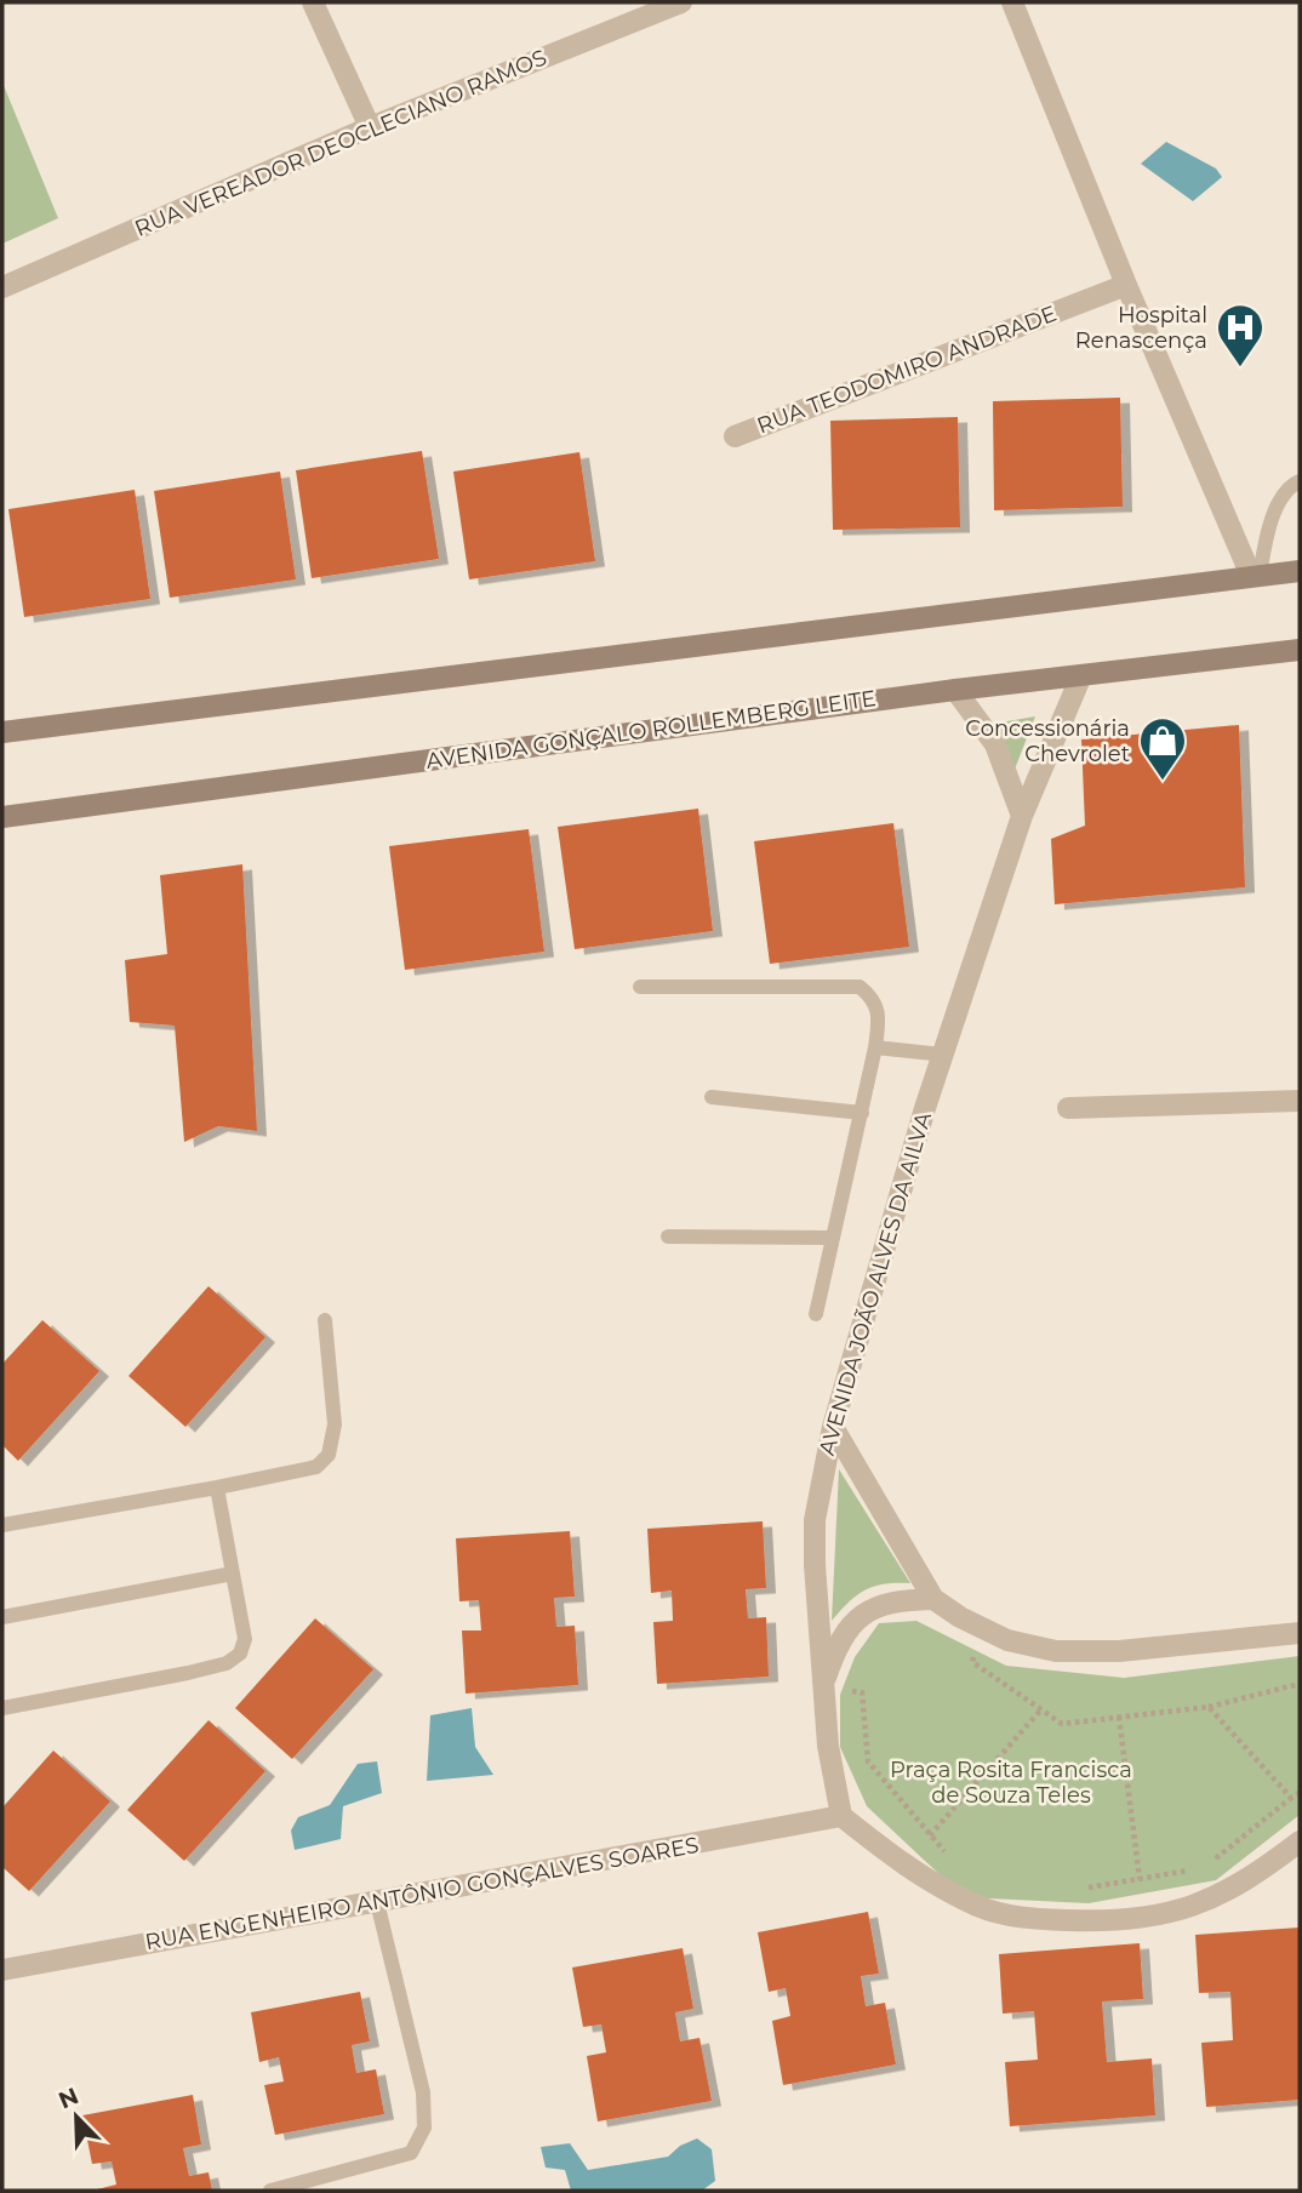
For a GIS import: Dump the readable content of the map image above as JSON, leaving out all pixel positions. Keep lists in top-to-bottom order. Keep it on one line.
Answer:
{"streets":{"main road":["AVENIDA GONÇALO ROLLEMBERG LEITE"],"street":["RUA VEREADOR DEOCLECIANO RAMOS","RUA TEODOMIRO ANDRADE","AVENIDA JOÃO ALVES DA AILVA","RUA ENGENHEIRO ANTÔNIO GONÇALVES SOARES"]},"crossings":[["AVENIDA GONÇALO ROLLEMBERG LEITE","AVENIDA JOÃO ALVES DA AILVA"],["AVENIDA JOÃO ALVES DA AILVA","RUA ENGENHEIRO ANTÔNIO GONÇALVES SOARES"]],"parks":["Praça Rosita Francisca de Souza Teles"],"places":{"hospital":["Hospital Renascença"],"shop":["Concessionária Chevrolet"]},"north":"top left"}
